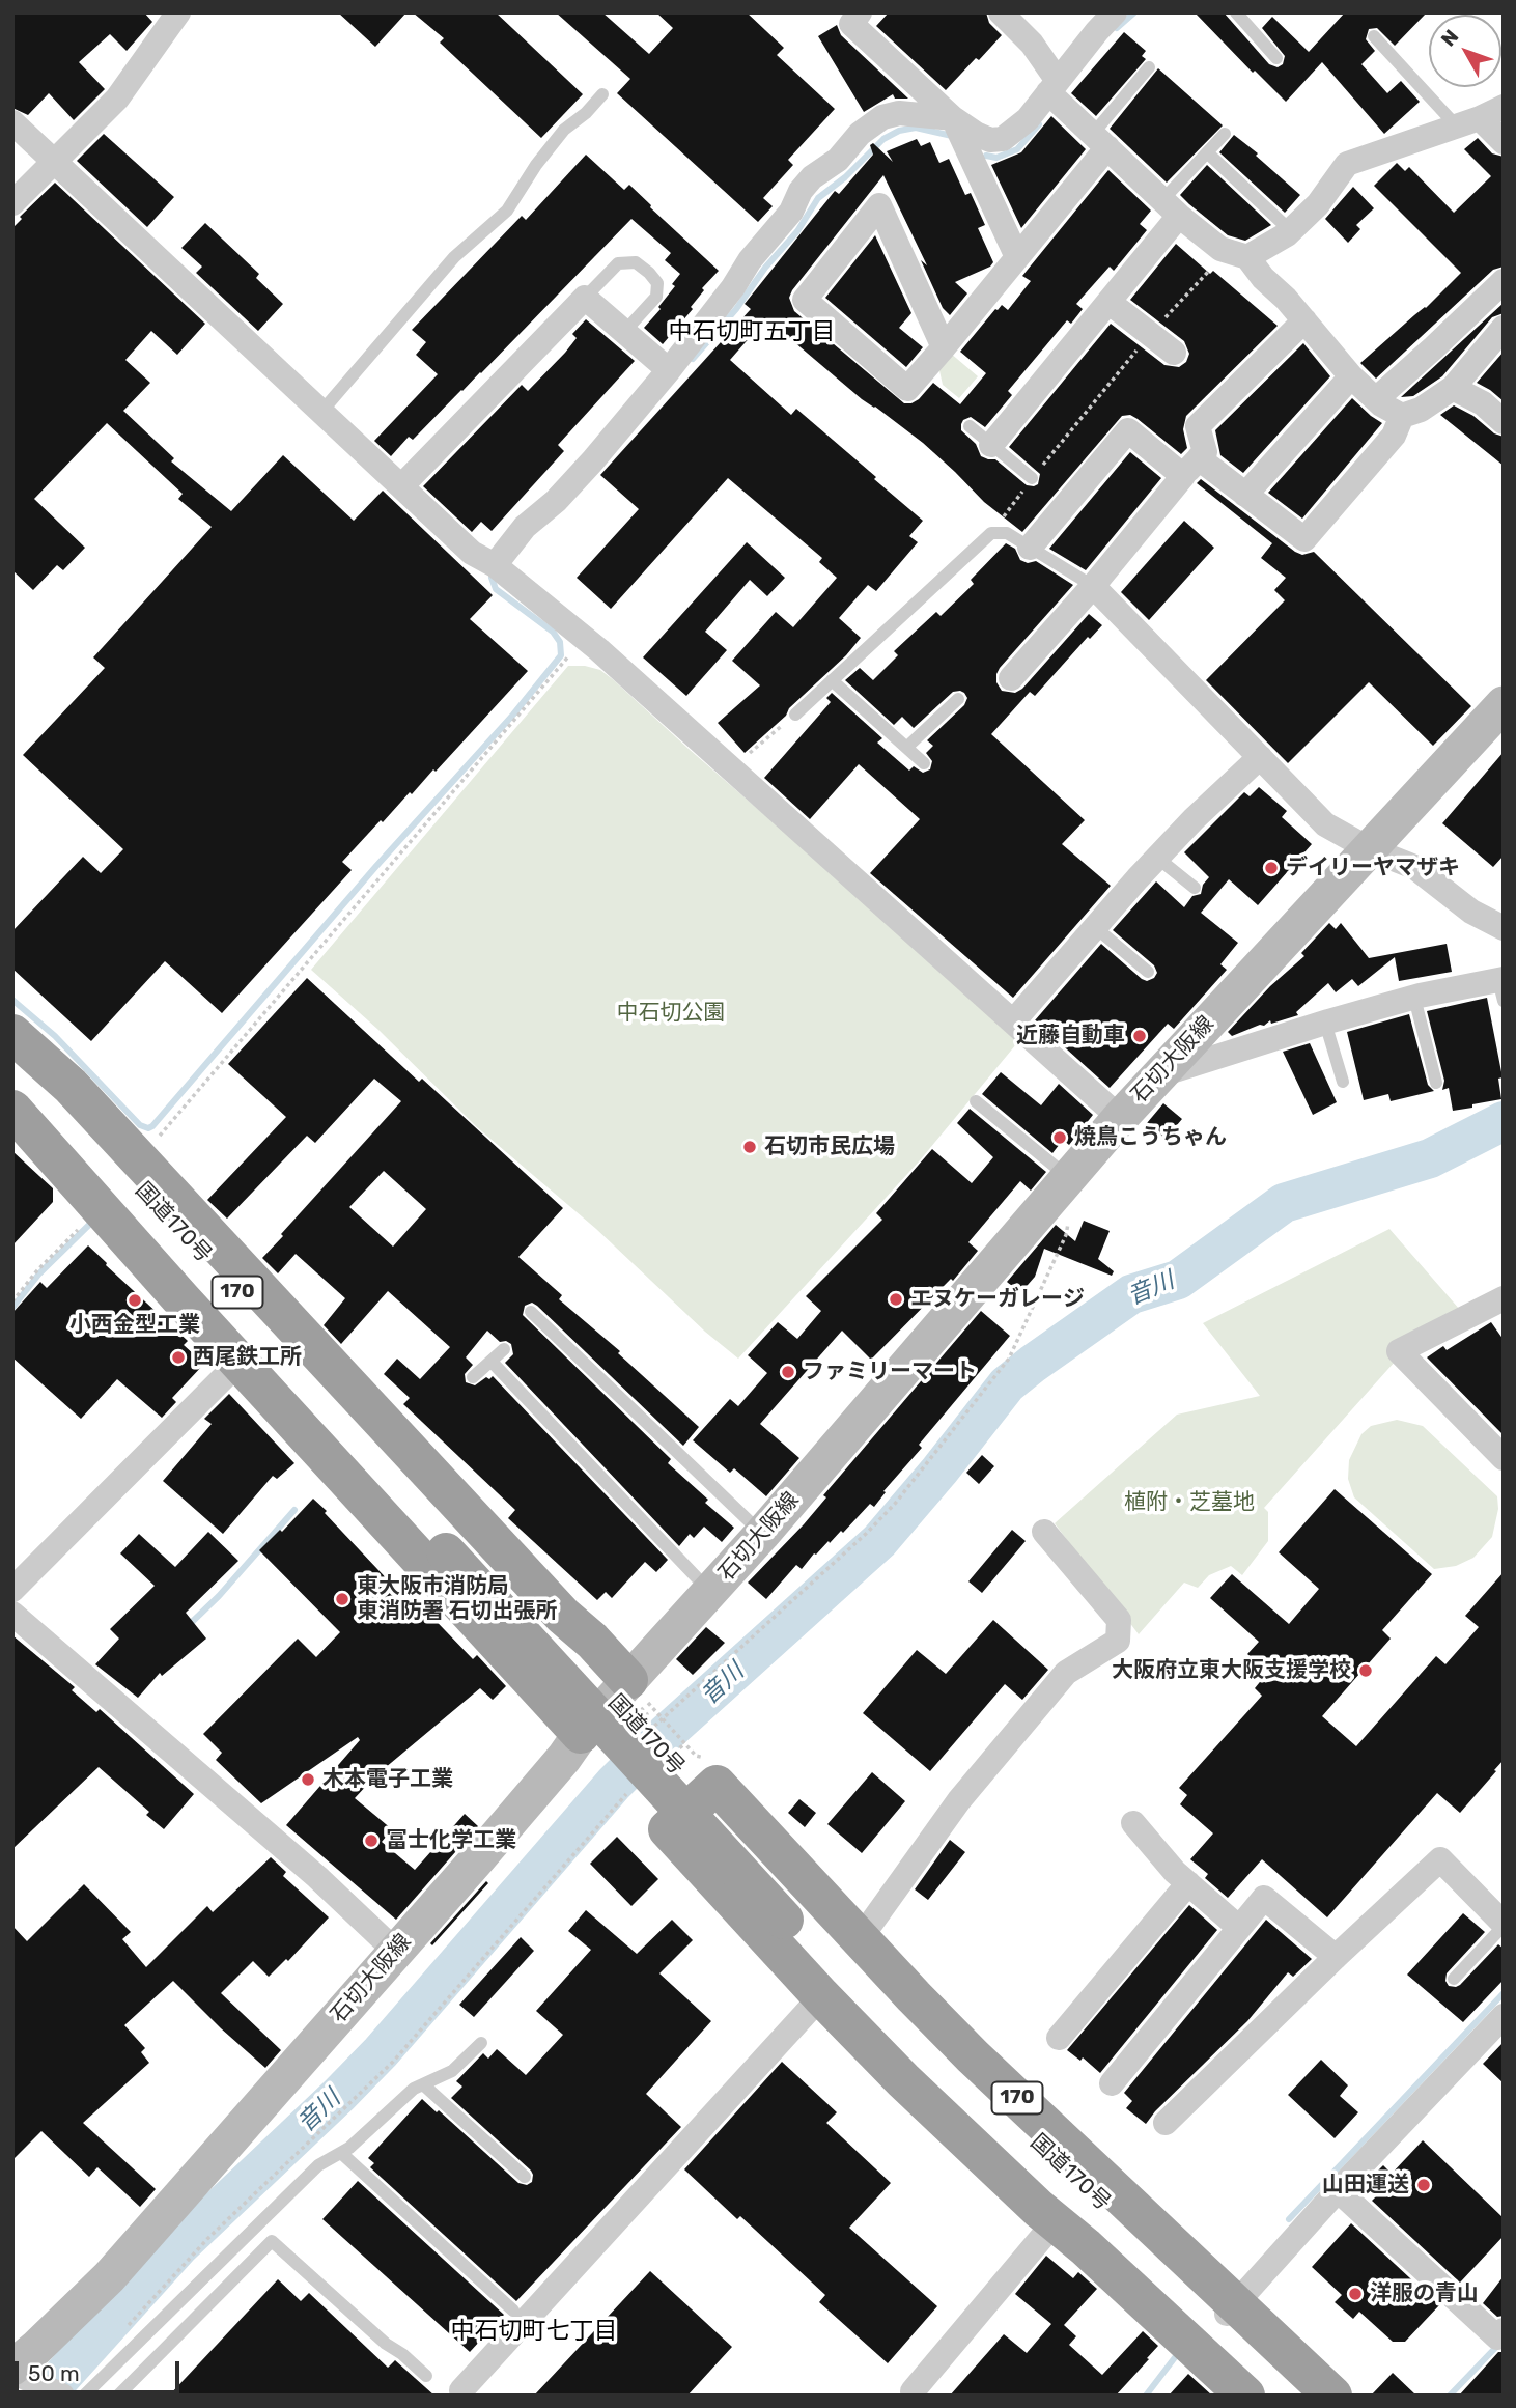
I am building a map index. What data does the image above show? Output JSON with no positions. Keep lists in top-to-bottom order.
{
  "streets": {
    "highway": ["国道170号", "170"],
    "main road": ["石切大阪線"]
  },
  "crossings": [
    ["国道170号", "170"]
  ],
  "districts": ["中石切町五丁目", "中石切町七丁目"],
  "water": ["音川"],
  "parks": ["中石切公園", "植附・芝墓地"],
  "places": [
    "デイリーヤマザキ",
    "近藤自動車",
    "焼鳥こうちゃん",
    "石切市民広場",
    "エヌケーガレージ",
    "小西金型工業",
    "西尾鉄工所",
    "ファミリーマート",
    "東大阪市消防局 東消防署 石切出張所",
    "大阪府立東大阪支援学校",
    "木本電子工業",
    "冨士化学工業",
    "山田運送",
    "洋服の青山"
  ],
  "scale_bar": "50 m",
  "north": "top left"
}
